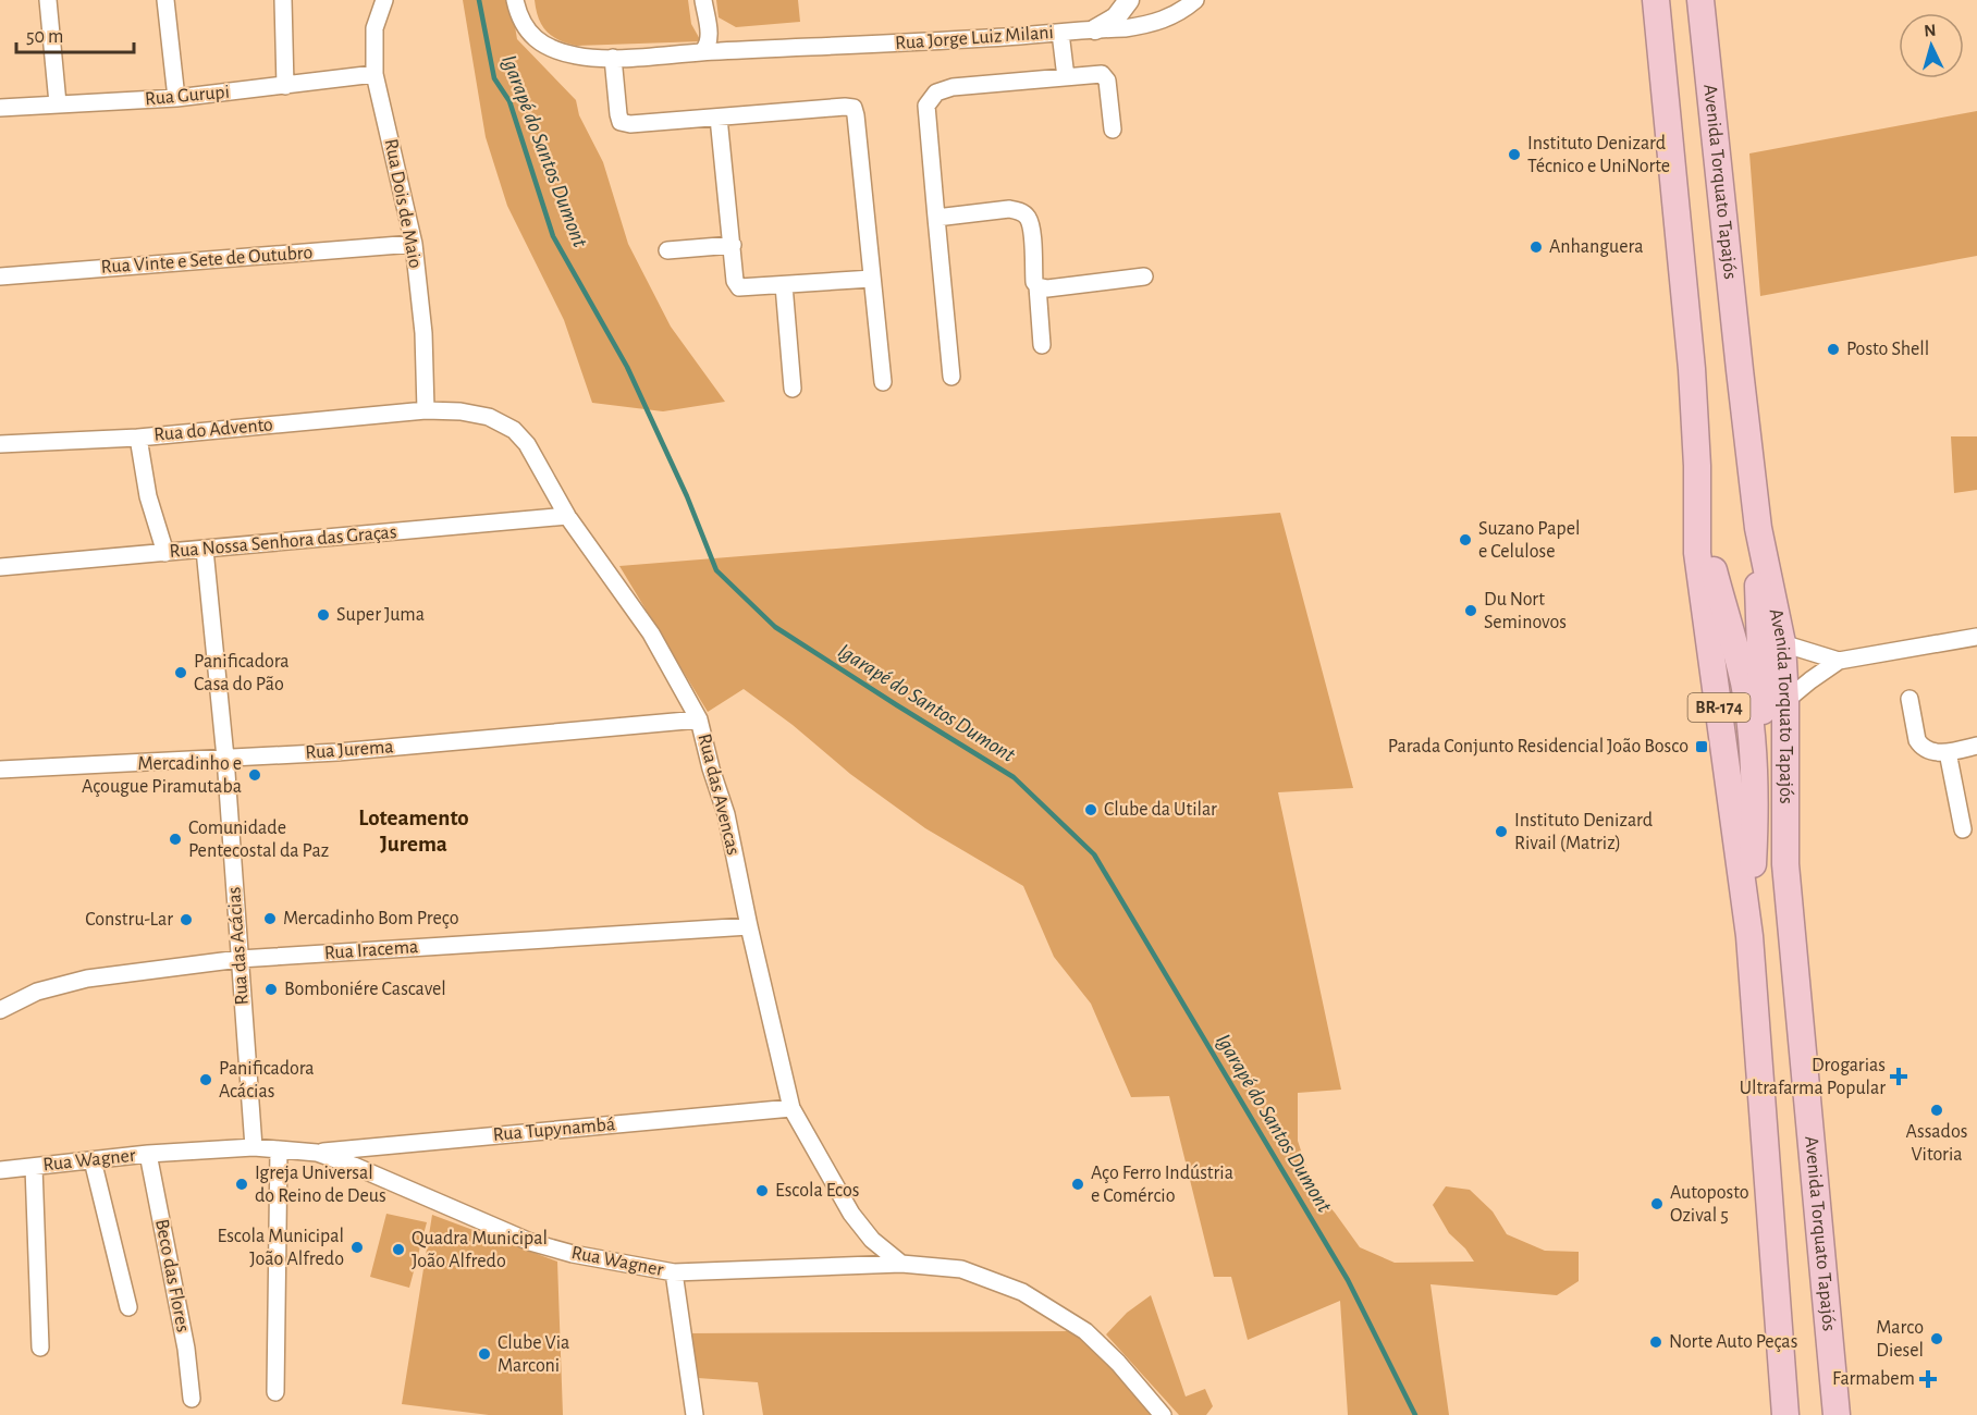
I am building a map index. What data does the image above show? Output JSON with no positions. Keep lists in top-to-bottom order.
{
  "streets": {
    "highway": ["Avenida Torquato Tapajós", "BR-174"],
    "street": [
      "Rua Jorge Luiz Milani",
      "Rua Gurupi",
      "Rua Dois de Maio",
      "Rua Vinte e Sete de Outubro",
      "Rua do Advento",
      "Rua Nossa Senhora das Graças",
      "Rua Jurema",
      "Rua das Avencas",
      "Rua das Acácias",
      "Rua Iracema",
      "Rua Tupynambá",
      "Rua Wagner",
      "Beco das Flores"
    ]
  },
  "crossings": [
    ["Rua Gurupi", "Rua Dois de Maio"],
    ["Rua Dois de Maio", "Rua Vinte e Sete de Outubro"],
    ["Rua Dois de Maio", "Rua do Advento"],
    ["Rua Dois de Maio", "Rua das Avencas"],
    ["Rua do Advento", "Rua das Avencas"],
    ["Rua Nossa Senhora das Graças", "Rua das Avencas"],
    ["Rua Nossa Senhora das Graças", "Rua das Acácias"],
    ["Rua Jurema", "Rua das Avencas"],
    ["Rua Jurema", "Rua das Acácias"],
    ["Rua das Avencas", "Rua Iracema"],
    ["Rua das Avencas", "Rua Tupynambá"],
    ["Rua das Avencas", "Rua Wagner"],
    ["Rua das Acácias", "Rua Iracema"],
    ["Rua das Acácias", "Rua Wagner"],
    ["Rua Tupynambá", "Rua Wagner"],
    ["Rua Wagner", "Beco das Flores"]
  ],
  "districts": ["Loteamento Jurema"],
  "water": ["Igarapé do Santos Dumont"],
  "places": {
    "other": [
      "Instituto Denizard Técnico e UniNorte",
      "Anhanguera",
      "Posto Shell",
      "Suzano Papel e Celulose",
      "Du Nort Seminovos",
      "Super Juma",
      "Panificadora Casa do Pão",
      "Mercadinho e Açougue Piramutaba",
      "Clube da Utilar",
      "Instituto Denizard Rivail (Matriz)",
      "Comunidade Pentecostal da Paz",
      "Mercadinho Bom Preço",
      "Constru-Lar",
      "Bomboniére Cascavel",
      "Panificadora Acácias",
      "Assados Vitoria",
      "Igreja Universal do Reino de Deus",
      "Aço Ferro Indústria e Comércio",
      "Escola Ecos",
      "Autoposto Ozival 5",
      "Escola Municipal João Alfredo",
      "Quadra Municipal João Alfredo",
      "Marco Diesel",
      "Norte Auto Peças",
      "Clube Via Marconi"
    ],
    "transit": ["Parada Conjunto Residencial João Bosco"],
    "health": ["Drogarias Ultrafarma Popular", "Farmabem"]
  },
  "scale_bar": "50 m",
  "north": "top"
}
